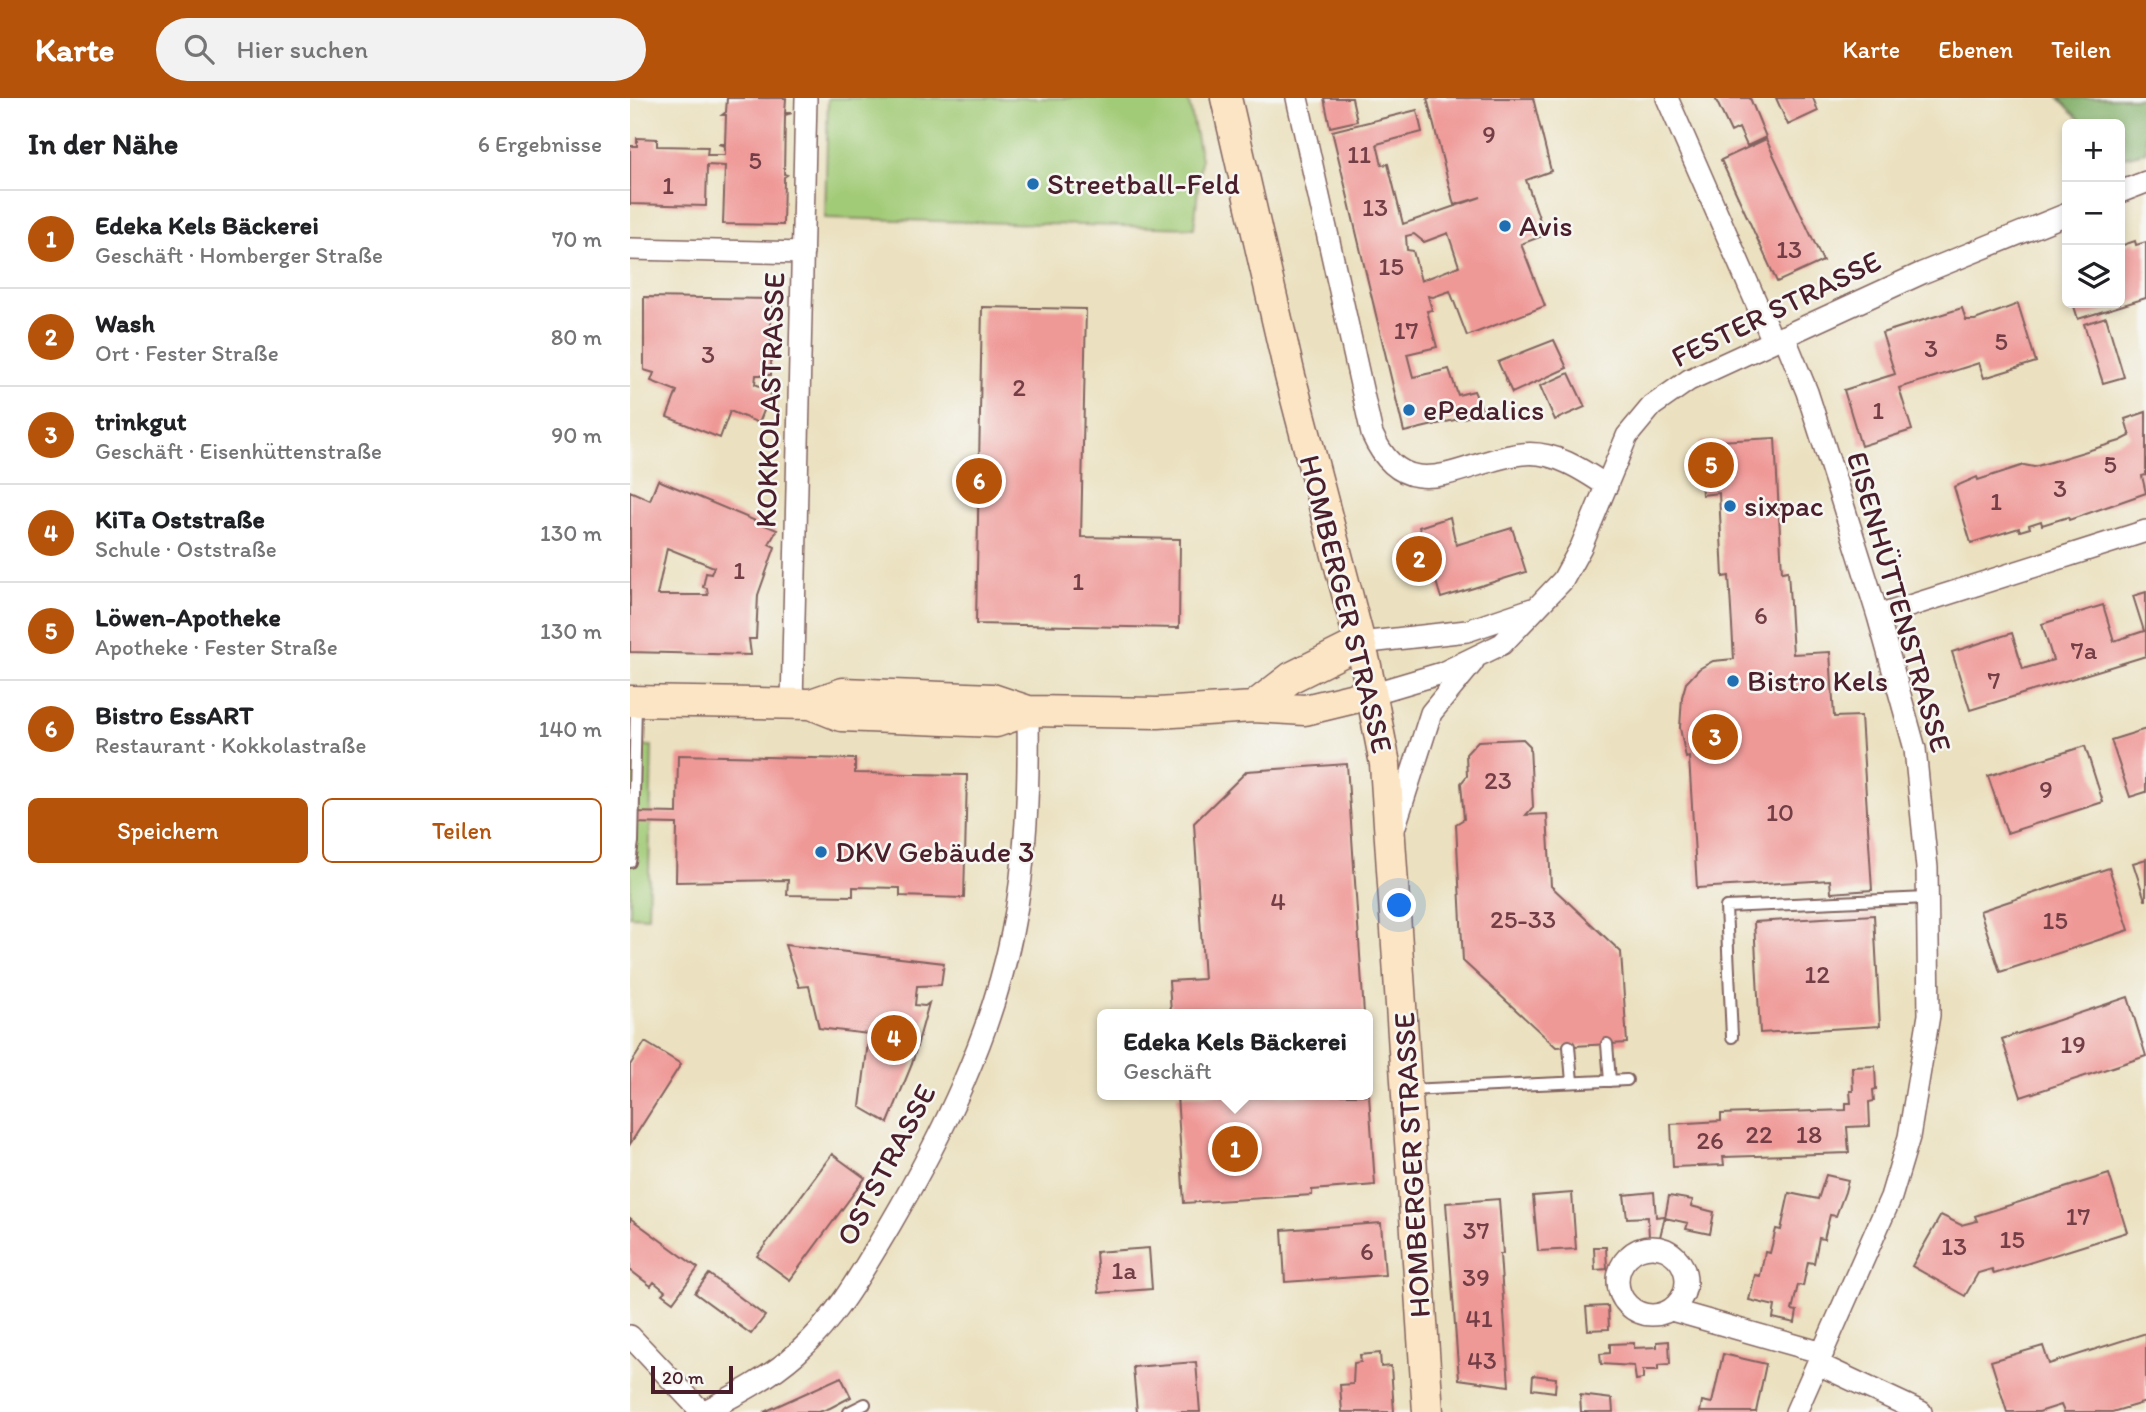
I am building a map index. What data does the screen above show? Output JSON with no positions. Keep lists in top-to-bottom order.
{
  "streets": {
    "main road": ["HOMBERGER STRASSE"],
    "street": [
      "FESTER STRASSE",
      "KOKKOLASTRASSE",
      "EISENHÜTTENSTRASSE",
      "OSTSTRASSE"
    ]
  },
  "crossings": [
    ["FESTER STRASSE", "EISENHÜTTENSTRASSE"],
    ["FESTER STRASSE", "HOMBERGER STRASSE"]
  ],
  "places": [
    "Streetball-Feld",
    "Avis",
    "ePedalics",
    "sixpac",
    "Bistro Kels",
    "DKV Gebäude 3"
  ],
  "house_numbers": [
    "9",
    "11",
    "5",
    "1",
    "13",
    "13",
    "15",
    "17",
    "5",
    "3",
    "3",
    "2",
    "1",
    "5",
    "3",
    "1",
    "1",
    "1",
    "6",
    "7a",
    "7",
    "23",
    "9",
    "10",
    "4",
    "25-33",
    "15",
    "12",
    "19",
    "22",
    "18",
    "26",
    "17",
    "37",
    "15",
    "13",
    "6",
    "1a",
    "39",
    "41",
    "43"
  ],
  "scale_bar": "20 m",
  "page": {
    "header": "Karte",
    "search": "Hier suchen",
    "nav": ["Karte", "Ebenen", "Teilen"],
    "heading": ["In der Nähe", "6 Ergebnisse"],
    "map_buttons": ["+", "−"],
    "list": [
      {
        "mark": "1",
        "name": "Edeka Kels Bäckerei",
        "note": "Geschäft · Homberger Straße",
        "value": "70 m"
      },
      {
        "mark": "2",
        "name": "Wash",
        "note": "Ort · Fester Straße",
        "value": "80 m"
      },
      {
        "mark": "3",
        "name": "trinkgut",
        "note": "Geschäft · Eisenhüttenstraße",
        "value": "90 m"
      },
      {
        "mark": "4",
        "name": "KiTa Oststraße",
        "note": "Schule · Oststraße",
        "value": "130 m"
      },
      {
        "mark": "5",
        "name": "Löwen-Apotheke",
        "note": "Apotheke · Fester Straße",
        "value": "130 m"
      },
      {
        "mark": "6",
        "name": "Bistro EssART",
        "note": "Restaurant · Kokkolastraße",
        "value": "140 m"
      }
    ],
    "pins": [
      "5",
      "6",
      "2",
      "3",
      "4",
      "1"
    ],
    "buttons": ["Speichern", "Teilen"],
    "popup": ["Edeka Kels Bäckerei", "Geschäft"],
    "scale": "20 m"
  }
}
